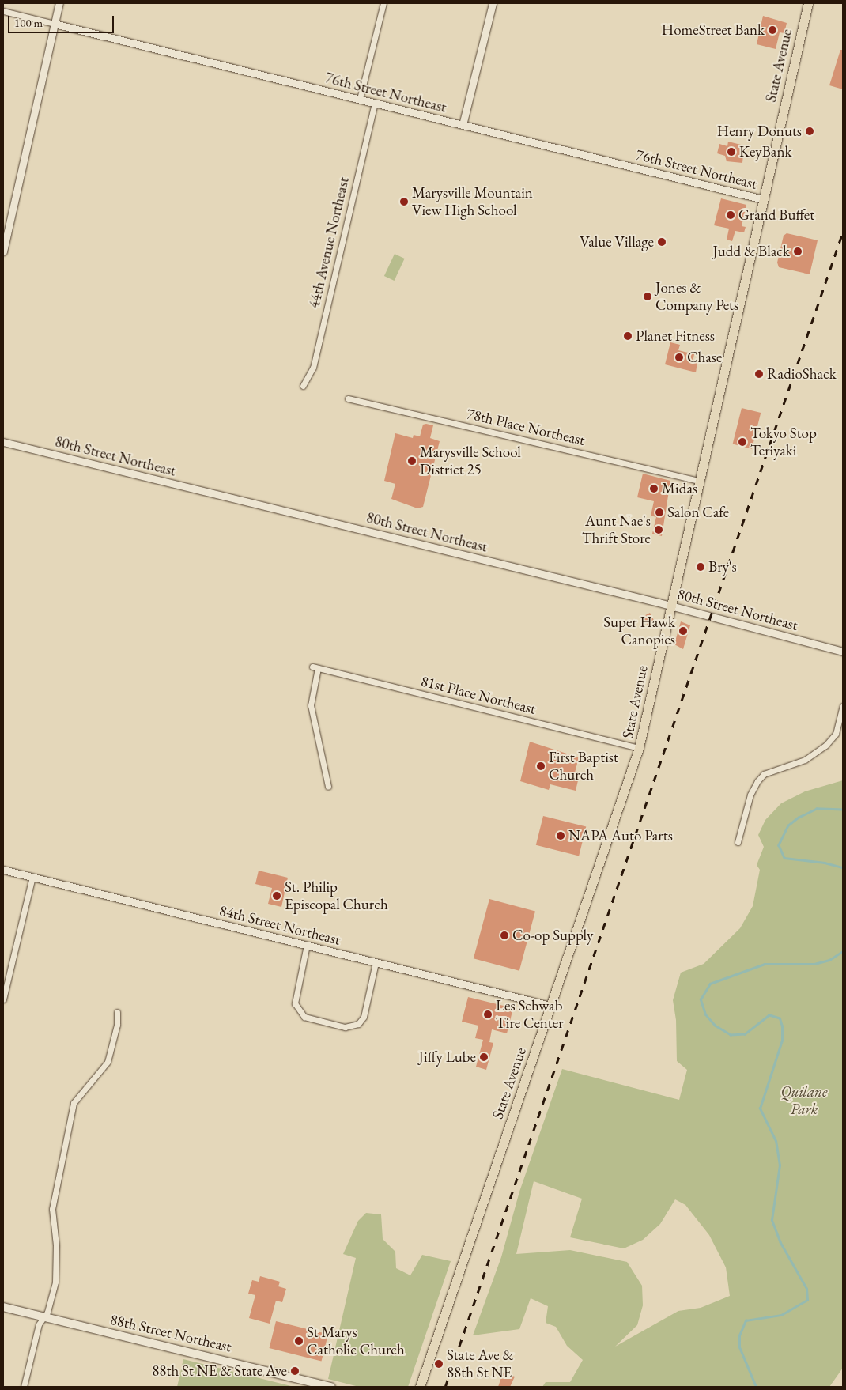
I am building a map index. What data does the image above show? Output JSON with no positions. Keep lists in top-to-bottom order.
{
  "streets": {
    "main road": ["State Avenue", "88th Street Northeast"],
    "street": [
      "76th Street Northeast",
      "44th Avenue Northeast",
      "78th Place Northeast",
      "80th Street Northeast",
      "81st Place Northeast",
      "84th Street Northeast"
    ]
  },
  "crossings": [
    ["State Avenue", "76th Street Northeast"],
    ["State Avenue", "78th Place Northeast"],
    ["State Avenue", "80th Street Northeast"],
    ["State Avenue", "81st Place Northeast"],
    ["State Avenue", "84th Street Northeast"],
    ["76th Street Northeast", "44th Avenue Northeast"]
  ],
  "parks": ["Quilane Park"],
  "places": [
    "HomeStreet Bank",
    "Henry Donuts",
    "KeyBank",
    "Marysville Mountain View High School",
    "Grand Buffet",
    "Value Village",
    "Judd & Black",
    "Jones & Company Pets",
    "Planet Fitness",
    "Chase",
    "RadioShack",
    "Tokyo Stop Teriyaki",
    "Marysville School District 25",
    "Midas",
    "Salon Cafe",
    "Aunt Nae's Thrift Store",
    "Bry's",
    "Super Hawk Canopies",
    "First Baptist Church",
    "NAPA Auto Parts",
    "St. Philip Episcopal Church",
    "Co-op Supply",
    "Les Schwab Tire Center",
    "Jiffy Lube",
    "St Marys Catholic Church",
    "State Ave & 88th St NE",
    "88th St NE & State Ave"
  ],
  "scale_bar": "100 m"
}
